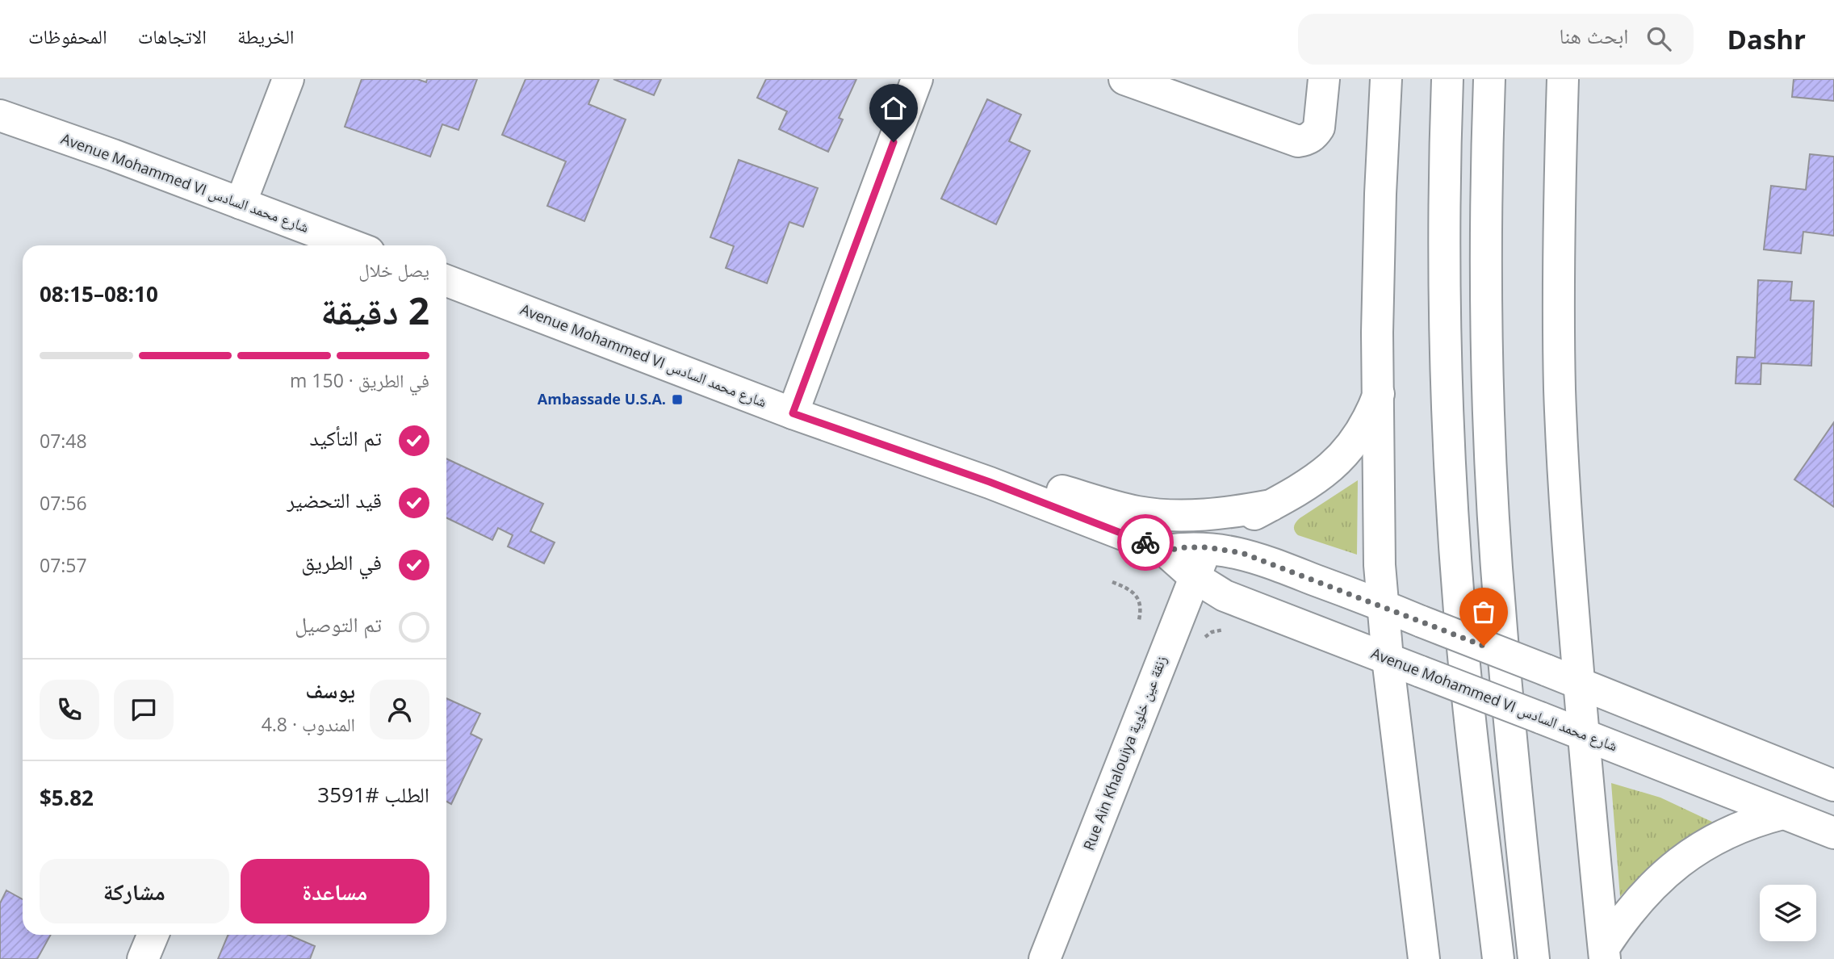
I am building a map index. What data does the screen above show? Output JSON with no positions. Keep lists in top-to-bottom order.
{
  "streets": {
    "main road": ["Avenue Mohammed VI شارع محمد السادس", "Rue Ain Khalouiya زنقة عين خلوية"]
  },
  "crossings": [
    ["Avenue Mohammed VI شارع محمد السادس", "Rue Ain Khalouiya زنقة عين خلوية"]
  ],
  "places": {
    "transit": ["Ambassade U.S.A."]
  },
  "page": {
    "header": "Dashr",
    "search": "ابحث هنا",
    "nav": ["الخريطة", "الاتجاهات", "المحفوظات"],
    "heading": ["2 دقيقة", "يصل خلال", "08:10–08:15"],
    "panel": [
      "يوسف",
      "المندوب · 4.8",
      "الطلب #3591",
      "$5.82"
    ],
    "bar": "في الطريق · 150 m",
    "list": [
      ["تم التأكيد", "07:48"],
      ["قيد التحضير", "07:56"],
      ["في الطريق", "07:57"],
      "تم التوصيل"
    ],
    "buttons": ["مساعدة", "مشاركة"]
  }
}
